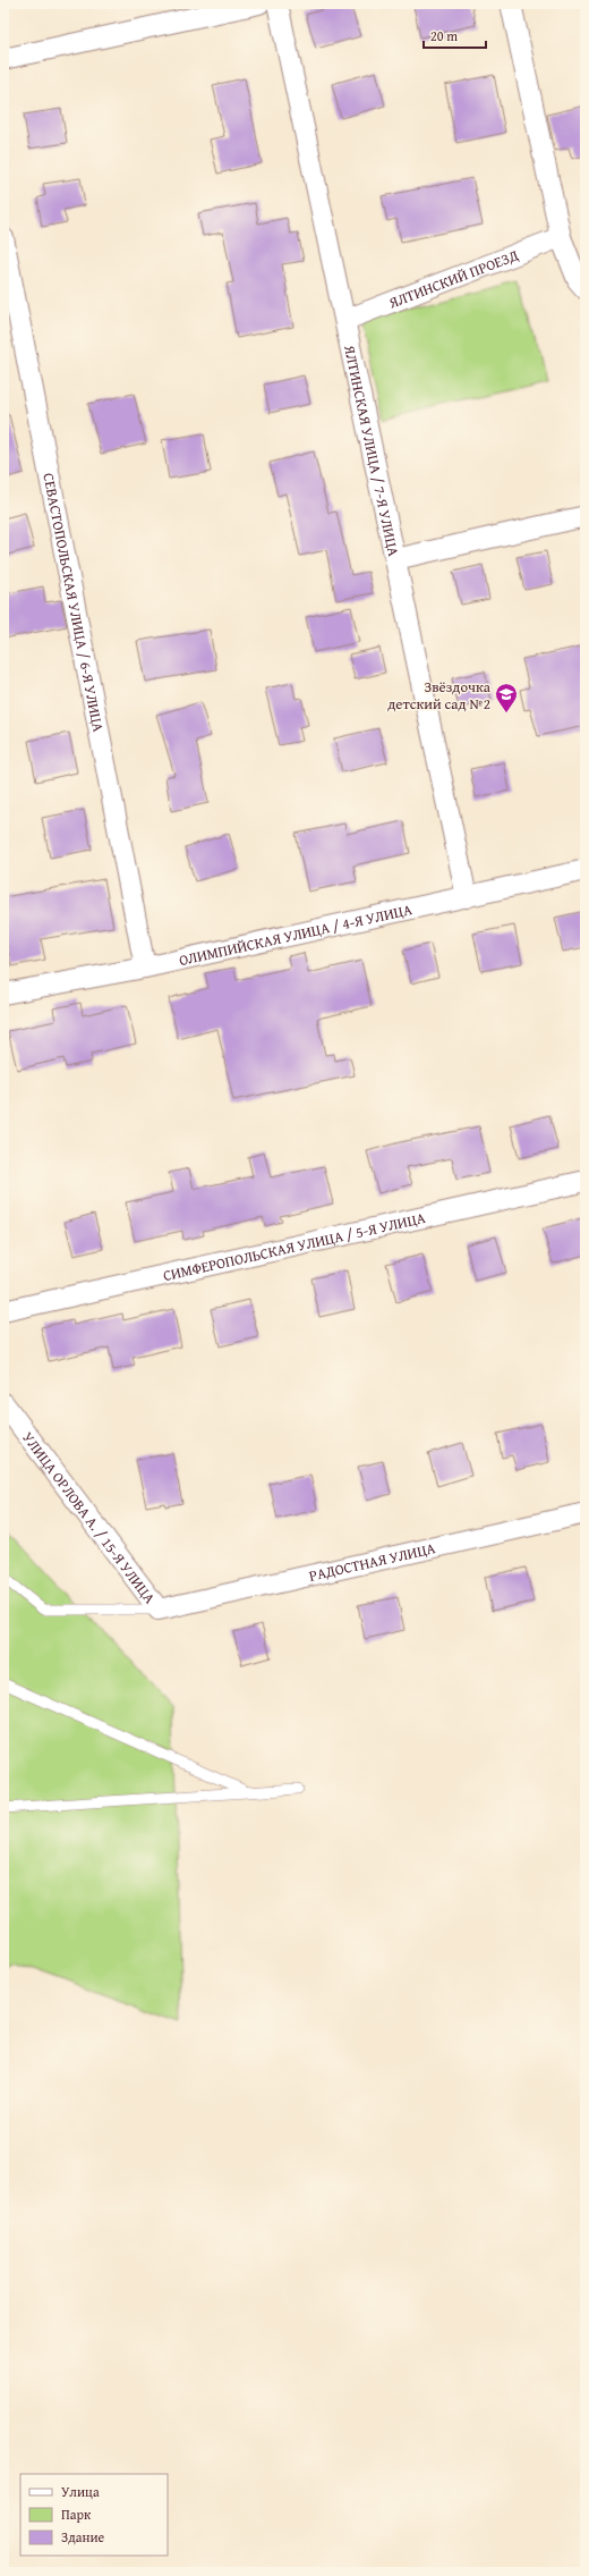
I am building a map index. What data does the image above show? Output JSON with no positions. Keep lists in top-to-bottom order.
{
  "streets": {
    "street": [
      "ЯЛТИНСКИЙ ПРОЕЗД",
      "ЯЛТИНСКАЯ УЛИЦА / 7-Я УЛИЦА",
      "СЕВАСТОПОЛЬСКАЯ УЛИЦА / 6-Я УЛИЦА",
      "ОЛИМПИЙСКАЯ УЛИЦА / 4-Я УЛИЦА",
      "СИМФЕРОПОЛЬСКАЯ УЛИЦА / 5-Я УЛИЦА",
      "УЛИЦА ОРЛОВА А. / 15-Я УЛИЦА",
      "РАДОСТНАЯ УЛИЦА"
    ]
  },
  "crossings": [
    ["ЯЛТИНСКИЙ ПРОЕЗД", "ЯЛТИНСКАЯ УЛИЦА / 7-Я УЛИЦА"],
    ["ЯЛТИНСКАЯ УЛИЦА / 7-Я УЛИЦА", "ОЛИМПИЙСКАЯ УЛИЦА / 4-Я УЛИЦА"],
    ["СЕВАСТОПОЛЬСКАЯ УЛИЦА / 6-Я УЛИЦА", "ОЛИМПИЙСКАЯ УЛИЦА / 4-Я УЛИЦА"],
    ["УЛИЦА ОРЛОВА А. / 15-Я УЛИЦА", "РАДОСТНАЯ УЛИЦА"]
  ],
  "places": {
    "school or university": ["Звёздочка детский сад №2"]
  },
  "legend": ["Улица", "Парк", "Здание"],
  "scale_bar": "20 m"
}
